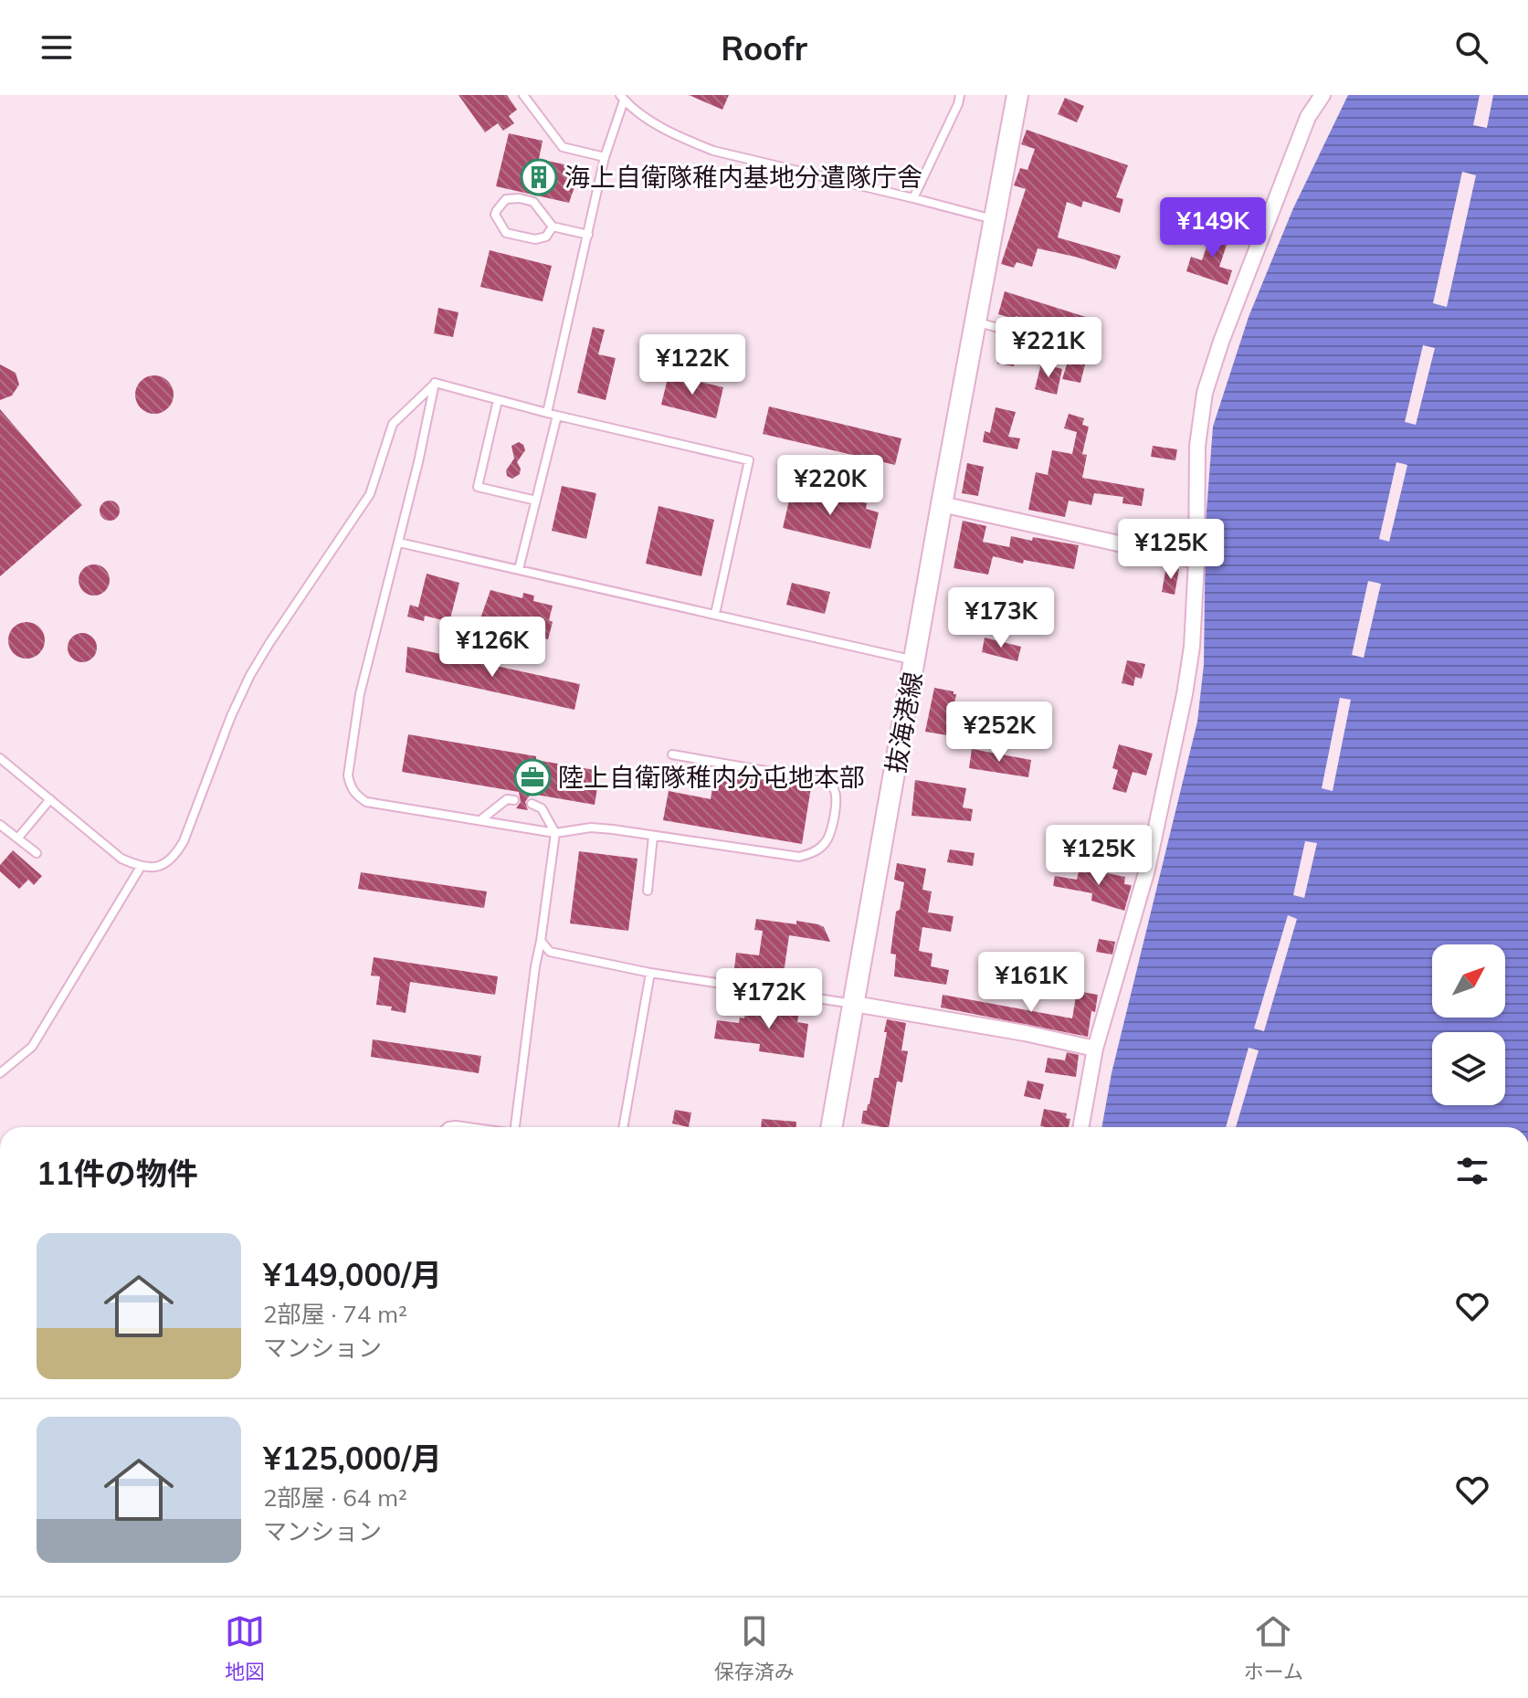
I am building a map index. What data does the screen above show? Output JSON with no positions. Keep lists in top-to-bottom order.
{
  "streets": {
    "main road": ["抜海港線"]
  },
  "places": {
    "building": ["海上自衛隊稚内基地分遣隊庁舎"],
    "office": ["陸上自衛隊稚内分屯地本部"]
  },
  "north": "top right",
  "page": {
    "header": "Roofr",
    "price": [
      "¥149K",
      "¥221K",
      "¥122K",
      "¥220K",
      "¥125K",
      "¥173K",
      "¥126K",
      "¥252K",
      "¥125K",
      "¥161K",
      "¥172K"
    ],
    "heading": "11件の物件",
    "list": [
      {
        "name": "¥149,000/月",
        "note": "2部屋 · 74 m² · マンション"
      },
      {
        "name": "¥125,000/月",
        "note": "2部屋 · 64 m² · マンション"
      }
    ],
    "tabs": ["地図", "保存済み", "ホーム"]
  }
}
